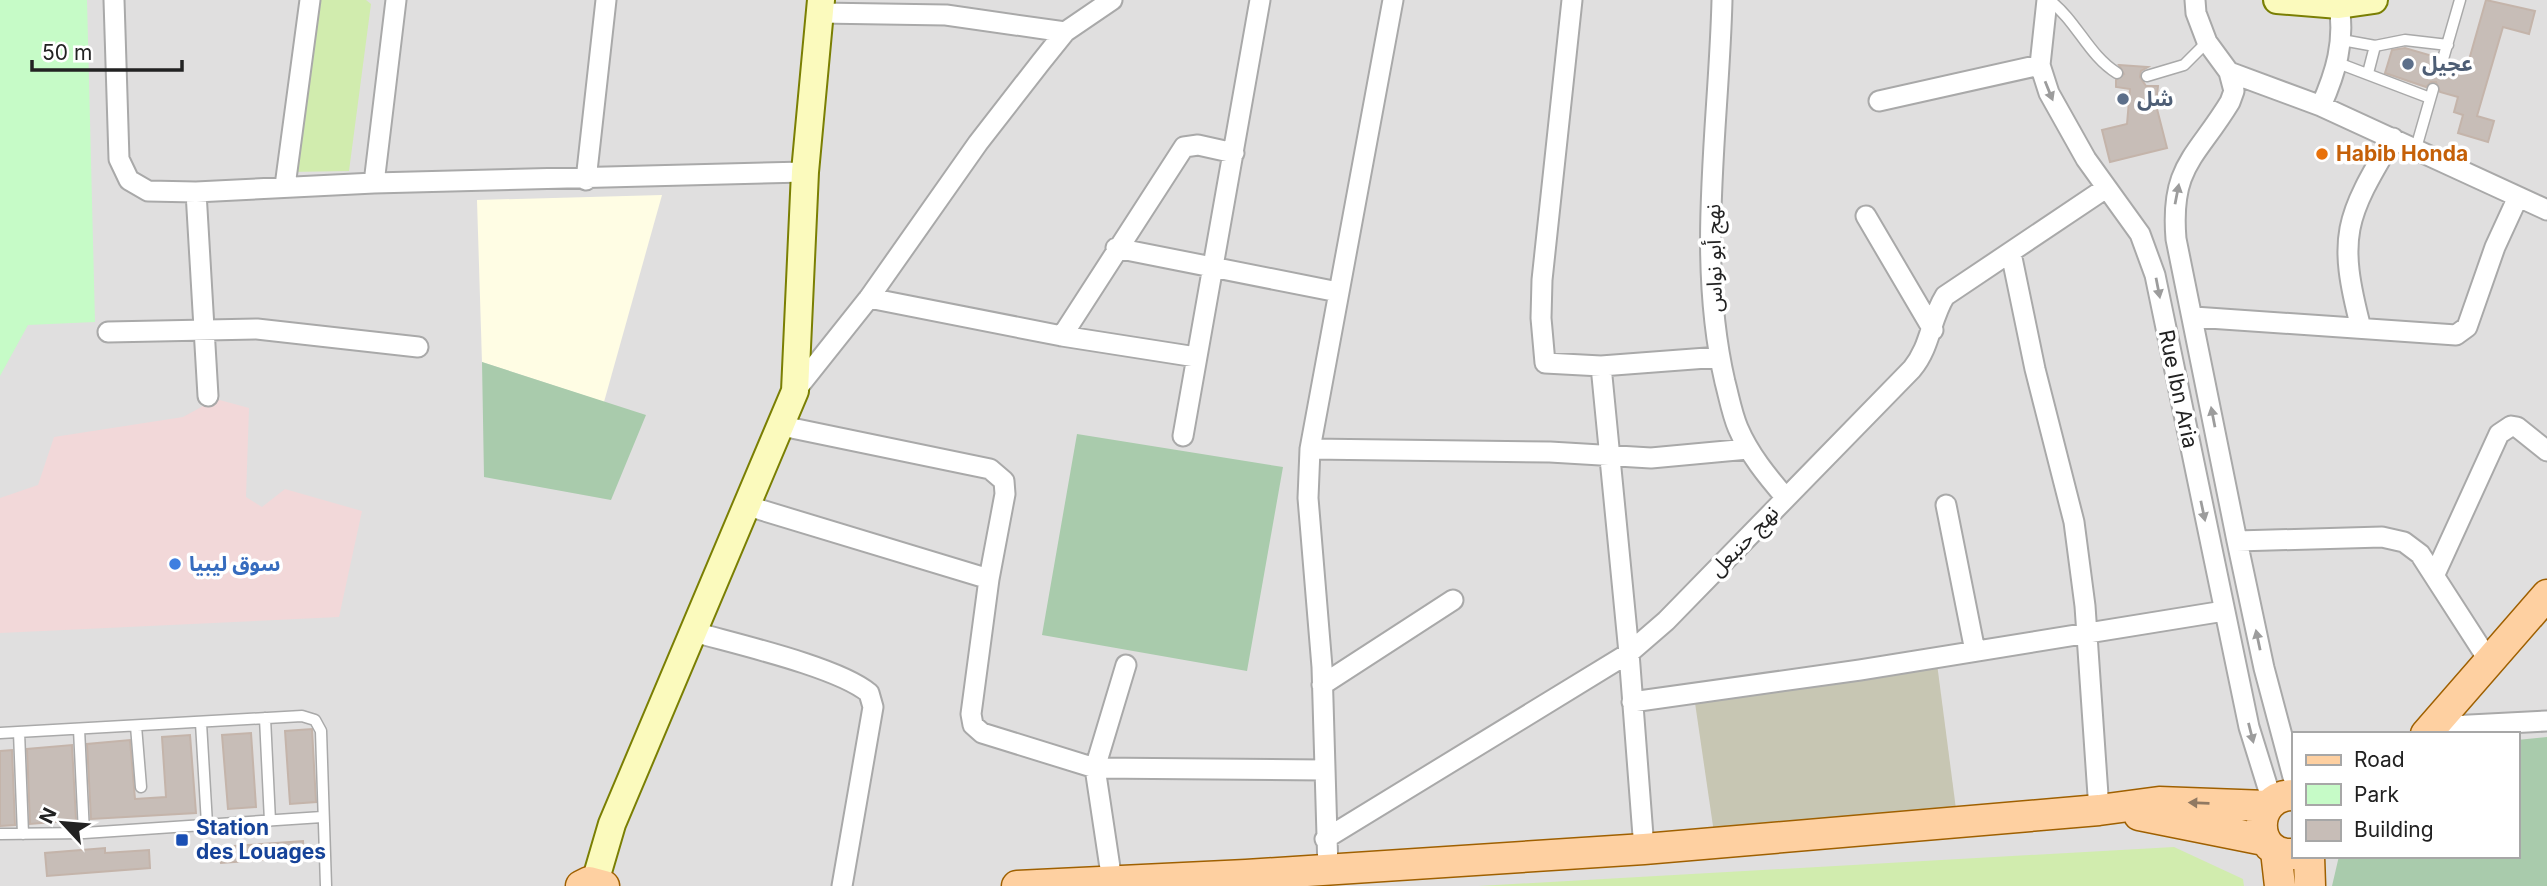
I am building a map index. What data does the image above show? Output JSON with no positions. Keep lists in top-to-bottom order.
{
  "streets": {
    "street": ["نهج أبو نواس", "Rue Ibn Aria", "نهج حنبعل"]
  },
  "crossings": [
    ["نهج أبو نواس", "نهج حنبعل"],
    ["Rue Ibn Aria", "نهج حنبعل"]
  ],
  "places": {
    "other": [
      "عجيل",
      "شل",
      "Habib Honda",
      "سوق ليبيا"
    ],
    "transit": ["Station des Louages"]
  },
  "legend": ["Road", "Park", "Building"],
  "scale_bar": "50 m",
  "north": "top left"
}
